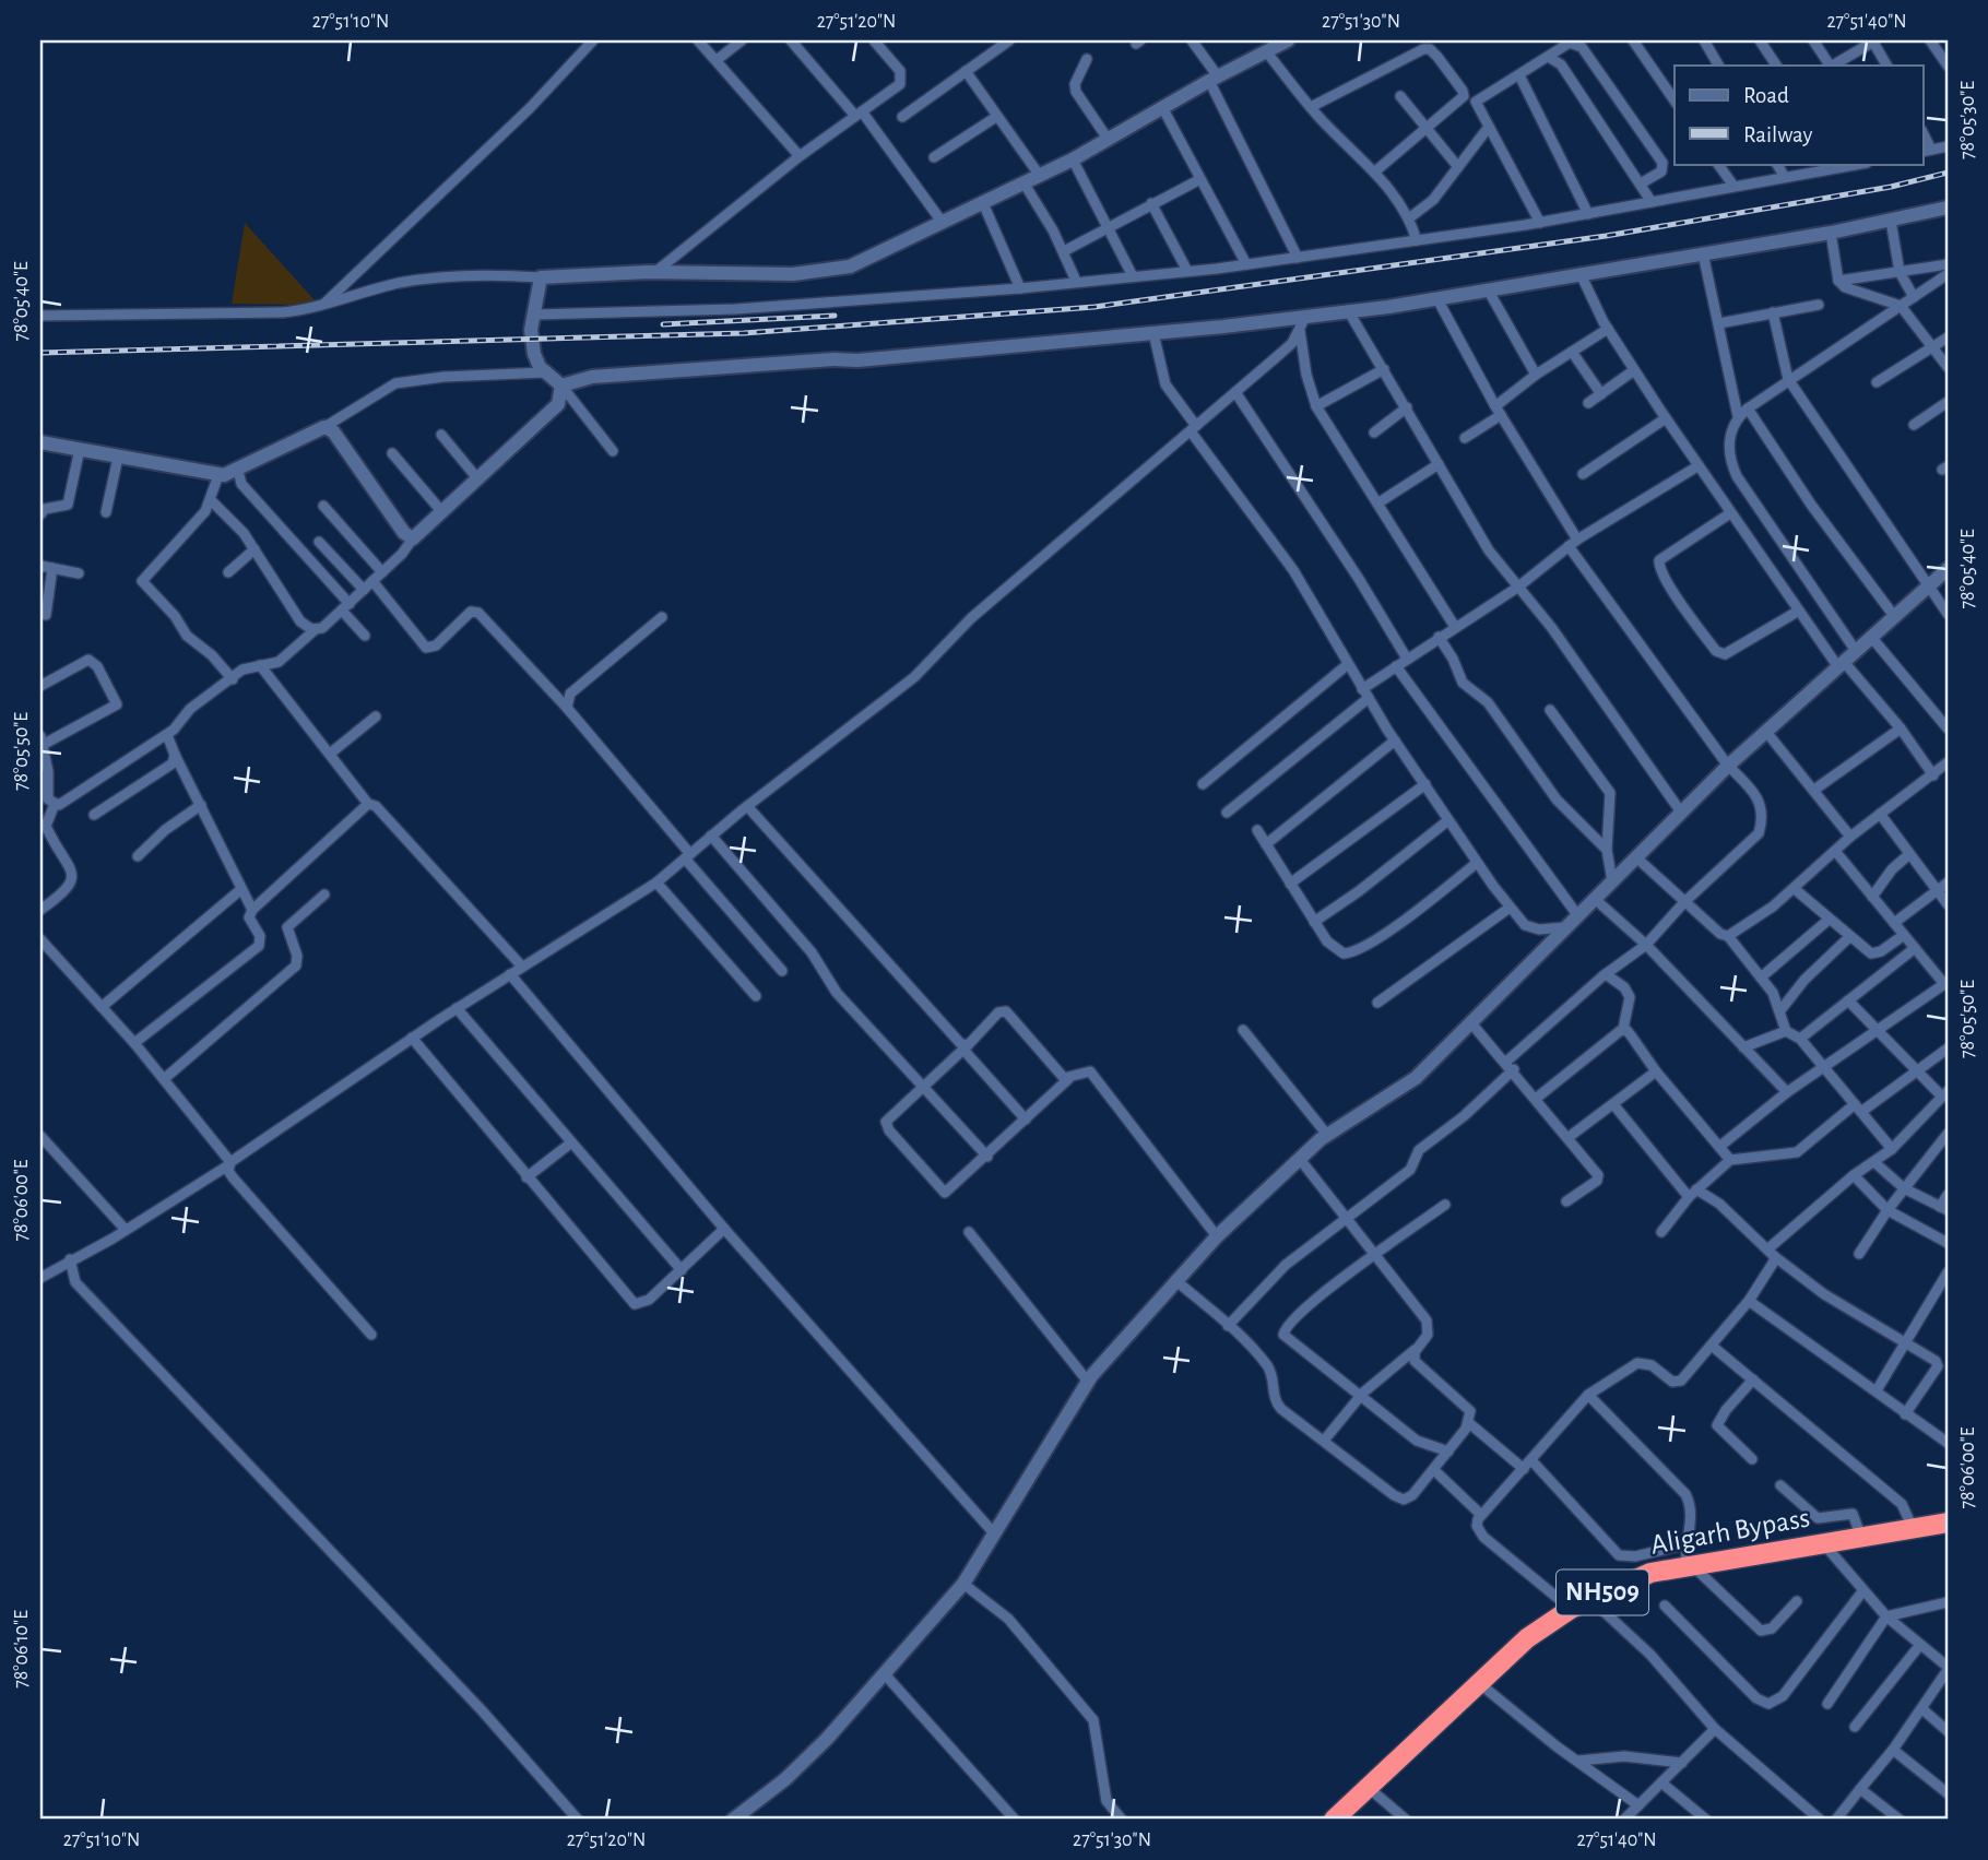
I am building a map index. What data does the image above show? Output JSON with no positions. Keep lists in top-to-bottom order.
{
  "streets": {
    "highway": ["Aligarh Bypass", "NH509"]
  },
  "legend": ["Road", "Railway"],
  "coordinates": [
    "27°51'10\"N",
    "27°51'20\"N",
    "27°51'30\"N",
    "27°51'40\"N",
    "78°05'30\"E",
    "78°05'40\"E",
    "78°05'50\"E",
    "78°06'00\"E",
    "78°06'10\"E"
  ]
}
